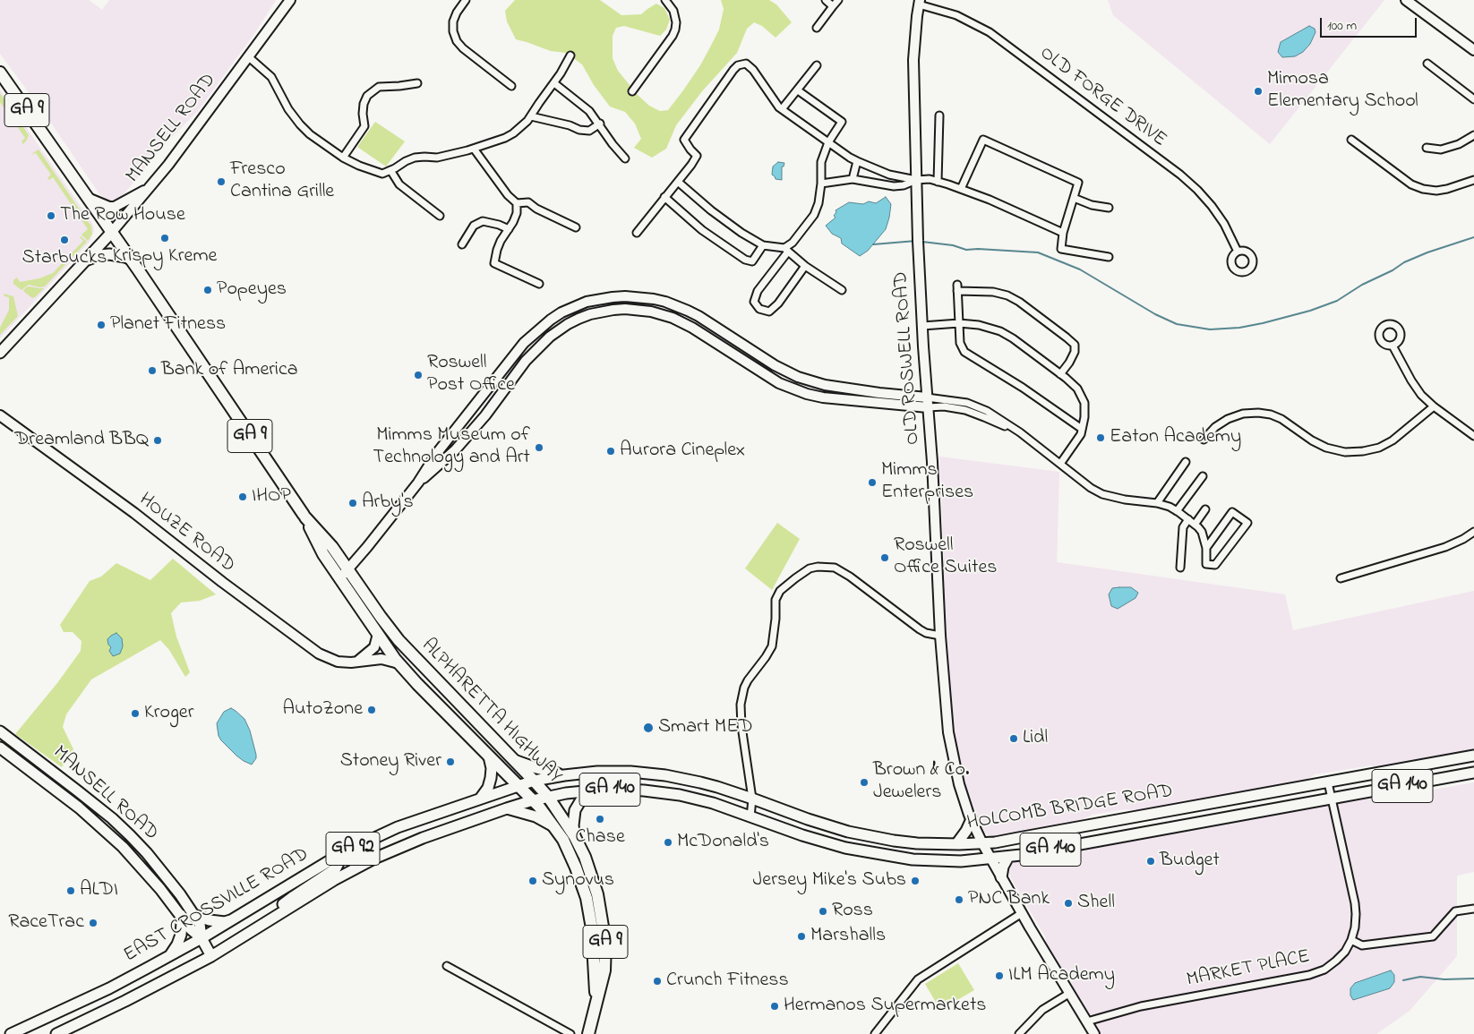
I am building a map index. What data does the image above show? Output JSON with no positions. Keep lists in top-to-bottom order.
{
  "streets": {
    "highway": ["GA 9", "ALPHARETTA HIGHWAY"],
    "main road": [
      "MANSELL ROAD",
      "GA 140",
      "HOLCOMB BRIDGE ROAD",
      "GA 92",
      "EAST CROSSVILLE ROAD"
    ],
    "street": [
      "OLD FORGE DRIVE",
      "OLD ROSWELL ROAD",
      "HOUZE ROAD",
      "MARKET PLACE"
    ]
  },
  "crossings": [
    ["OLD FORGE DRIVE", "OLD ROSWELL ROAD"],
    ["MANSELL ROAD", "ALPHARETTA HIGHWAY"],
    ["MANSELL ROAD", "EAST CROSSVILLE ROAD"],
    ["OLD ROSWELL ROAD", "HOLCOMB BRIDGE ROAD"],
    ["OLD ROSWELL ROAD", "MARKET PLACE"],
    ["HOUZE ROAD", "ALPHARETTA HIGHWAY"],
    ["ALPHARETTA HIGHWAY", "GA 140"],
    ["ALPHARETTA HIGHWAY", "HOLCOMB BRIDGE ROAD"],
    ["ALPHARETTA HIGHWAY", "EAST CROSSVILLE ROAD"],
    ["GA 140", "HOLCOMB BRIDGE ROAD"],
    ["HOLCOMB BRIDGE ROAD", "EAST CROSSVILLE ROAD"],
    ["HOLCOMB BRIDGE ROAD", "MARKET PLACE"]
  ],
  "places": [
    "Mimosa Elementary School",
    "Fresco Cantina Grille",
    "The Row House",
    "Krispy Kreme",
    "Starbucks",
    "Popeyes",
    "Planet Fitness",
    "Bank of America",
    "Roswell Post Office",
    "Eaton Academy",
    "Dreamland BBQ",
    "Mimms Museum of Technology and Art",
    "Aurora Cineplex",
    "Mimms Enterprises",
    "IHOP",
    "Arby's",
    "Roswell Office Suites",
    "AutoZone",
    "Kroger",
    "Smart MED",
    "Lidl",
    "Stoney River",
    "Brown & Co. Jewelers",
    "Chase",
    "McDonald's",
    "Budget",
    "Synovus",
    "Jersey Mike's Subs",
    "ALDI",
    "PNC Bank",
    "Shell",
    "Ross",
    "RaceTrac",
    "Marshalls",
    "ILM Academy",
    "Crunch Fitness",
    "Hermanos Supermarkets"
  ],
  "scale_bar": "100 m"
}
